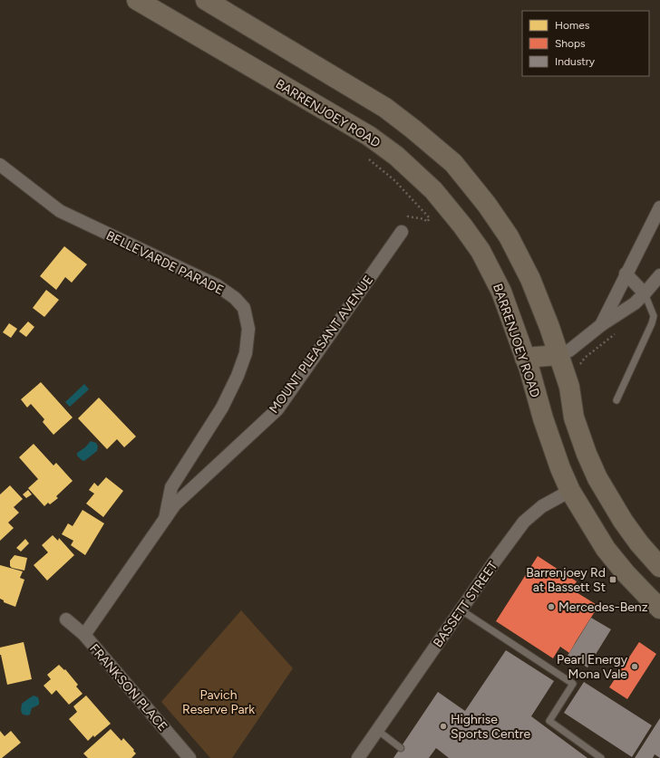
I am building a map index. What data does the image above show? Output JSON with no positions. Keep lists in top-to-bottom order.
{
  "streets": {
    "main road": ["BARRENJOEY ROAD", "BASSETT STREET"],
    "street": ["BELLEVARDE PARADE", "MOUNT PLEASANT AVENUE", "FRANKSON PLACE"]
  },
  "crossings": [
    ["BARRENJOEY ROAD", "BASSETT STREET"],
    ["BELLEVARDE PARADE", "MOUNT PLEASANT AVENUE"],
    ["MOUNT PLEASANT AVENUE", "FRANKSON PLACE"]
  ],
  "parks": ["Pavich Reserve Park"],
  "places": {
    "transit": ["Barrenjoey Rd at Bassett St"],
    "other": ["Mercedes-Benz", "Pearl Energy Mona Vale", "Highrise Sports Centre"]
  },
  "legend": ["Homes", "Shops", "Industry"]
}
